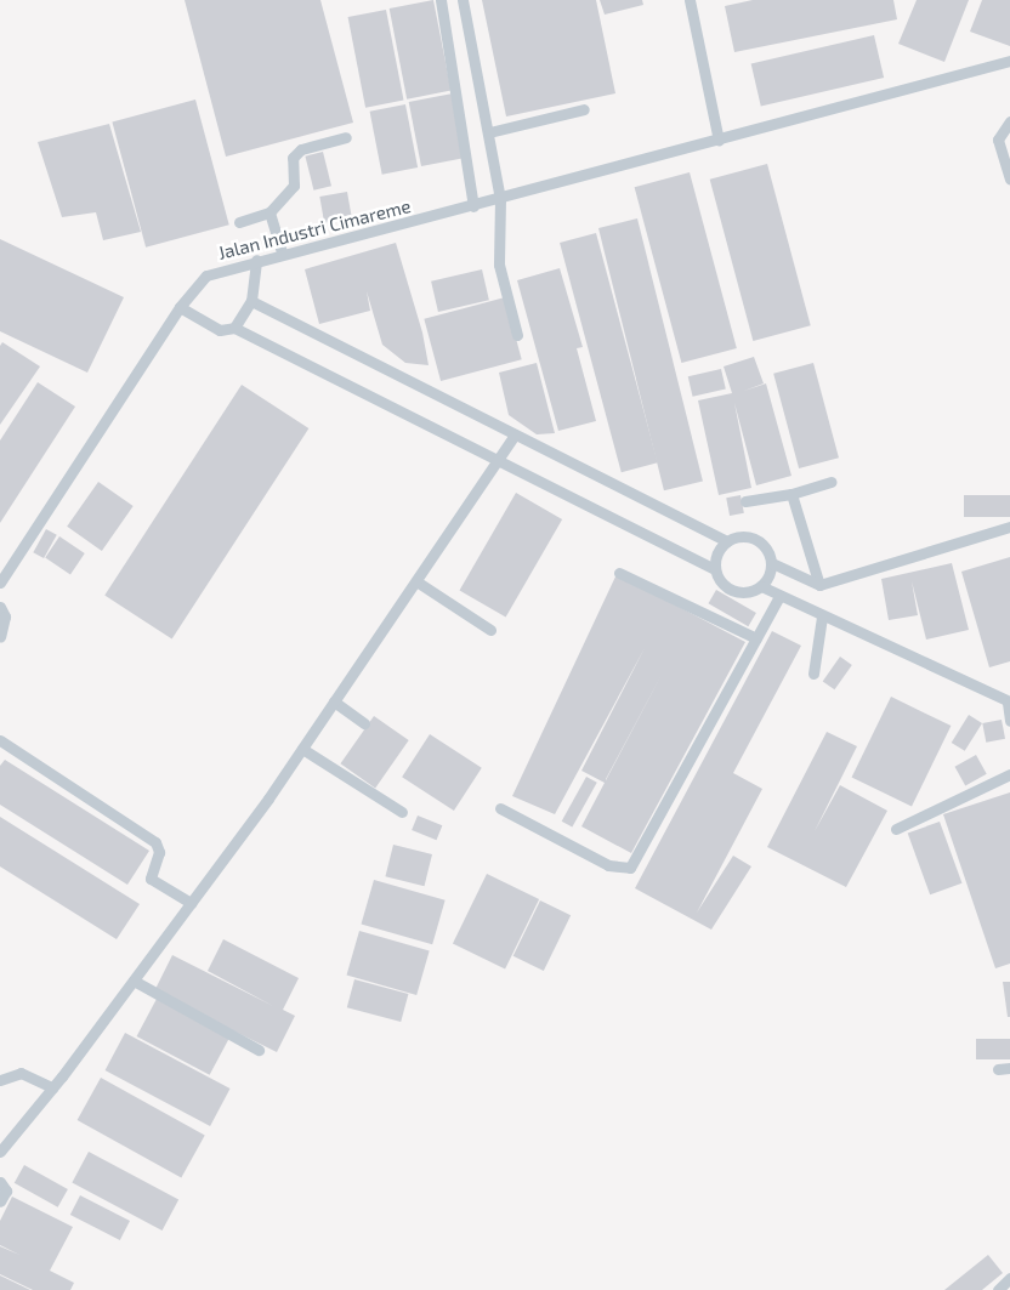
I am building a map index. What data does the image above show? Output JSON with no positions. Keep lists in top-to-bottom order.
{
  "streets": {
    "street": ["Jalan Industri Cimareme"]
  }
}
